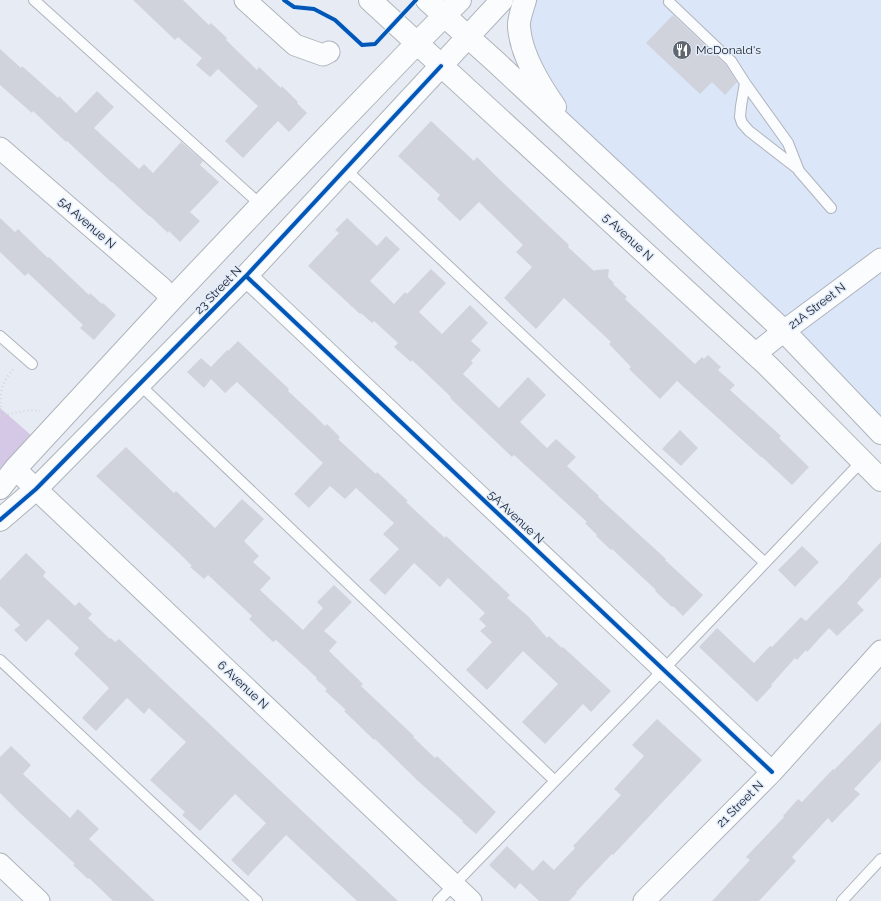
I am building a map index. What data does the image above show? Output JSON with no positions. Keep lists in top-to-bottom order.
{
  "streets": {
    "main road": ["5 Avenue N", "23 Street N"],
    "street": [
      "5A Avenue N",
      "21A Street N",
      "6 Avenue N",
      "21 Street N"
    ]
  },
  "crossings": [
    ["5A Avenue N", "23 Street N"],
    ["5A Avenue N", "21 Street N"],
    ["5 Avenue N", "23 Street N"],
    ["5 Avenue N", "21A Street N"],
    ["23 Street N", "6 Avenue N"]
  ],
  "places": {
    "restaurant": ["McDonald's"]
  }
}
